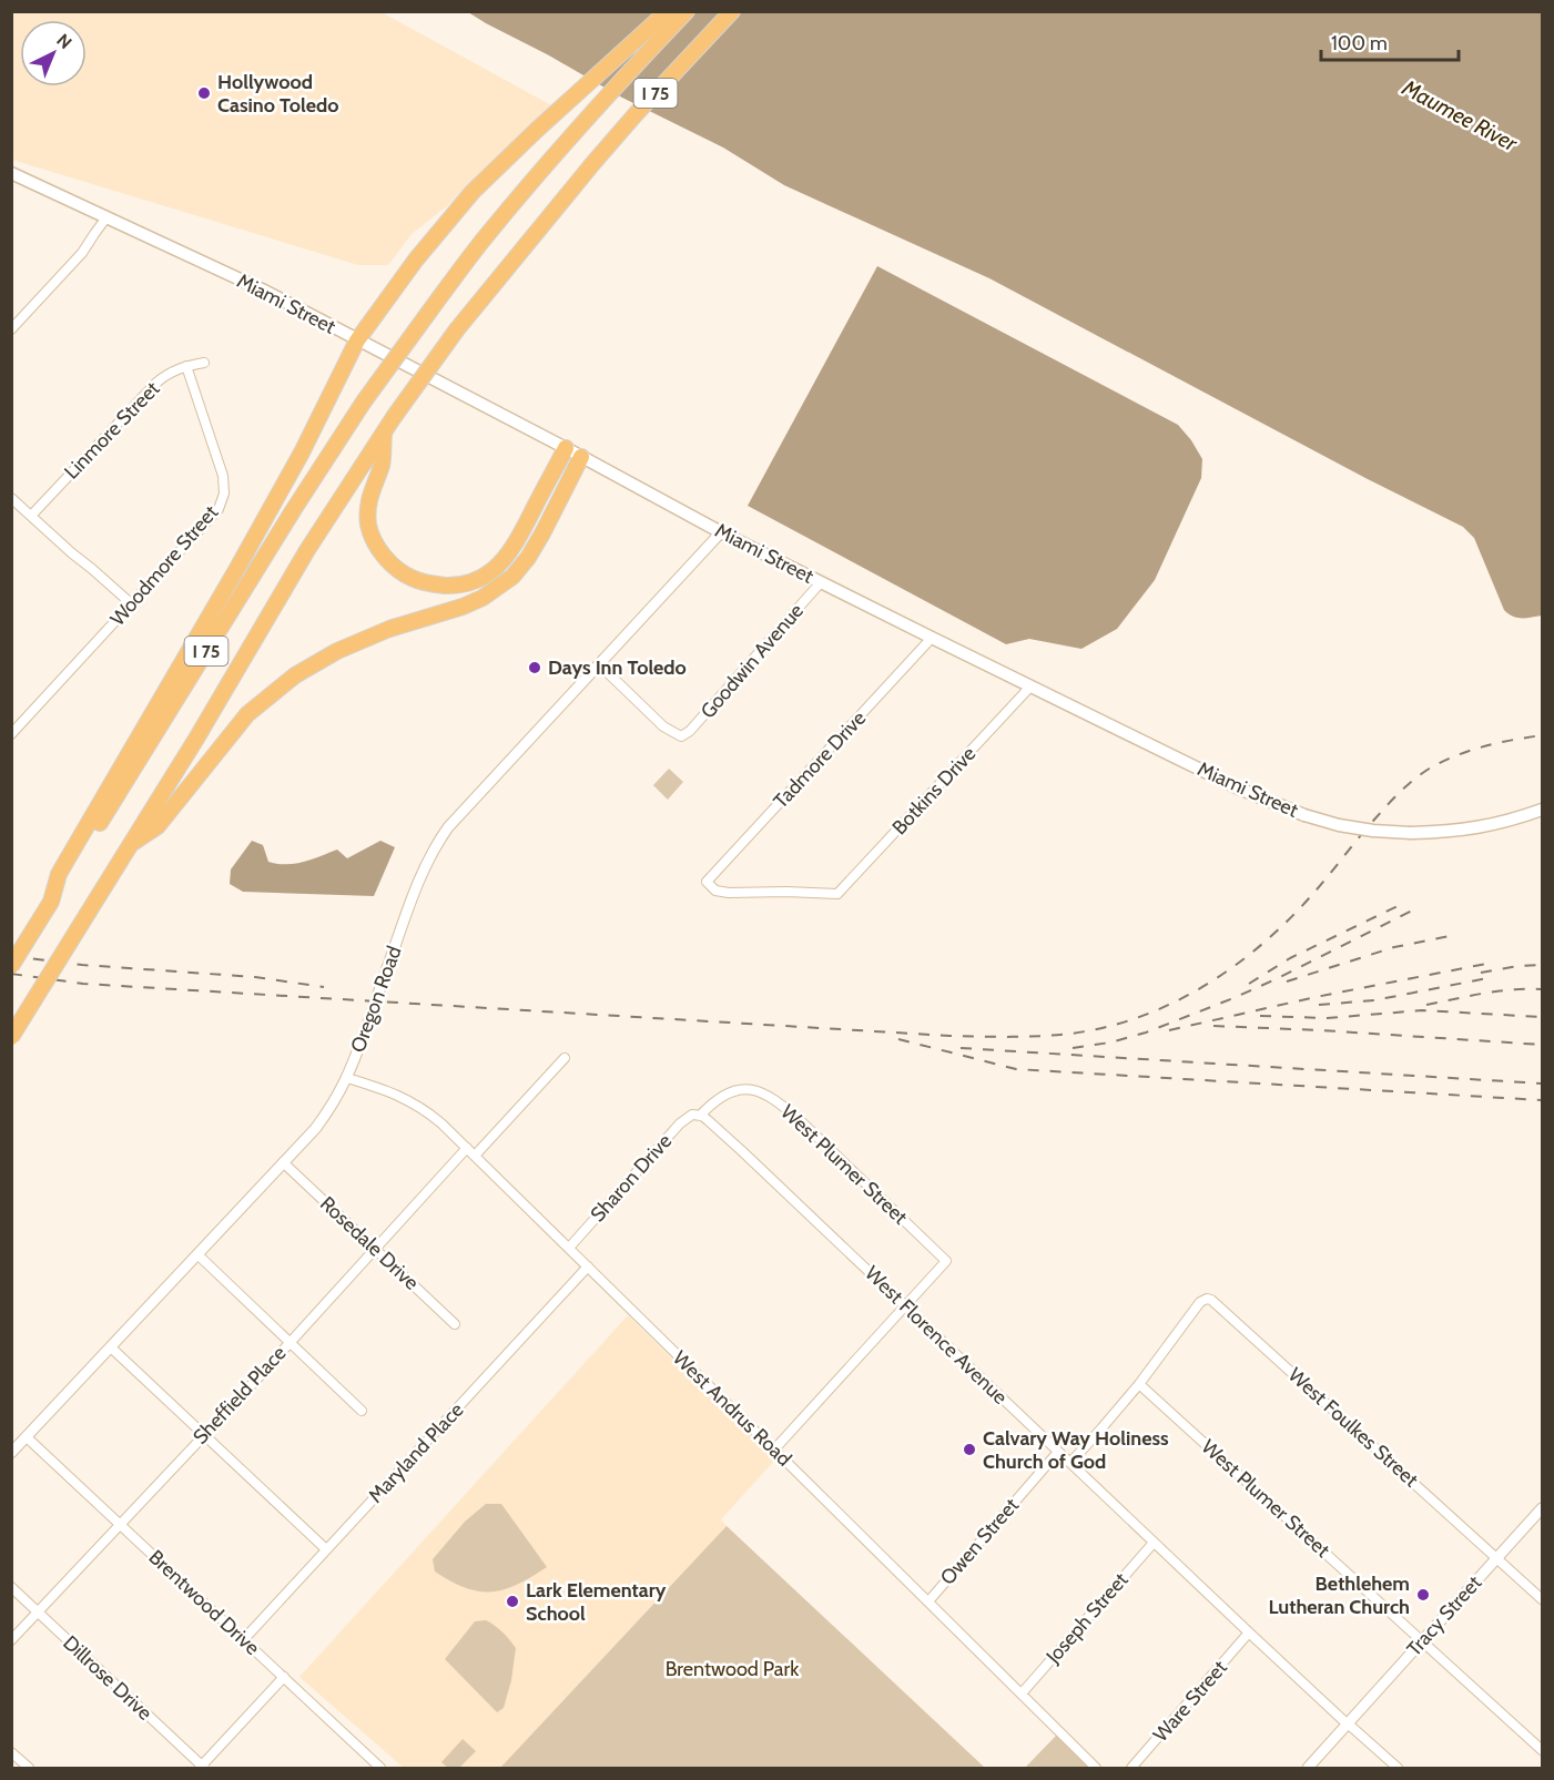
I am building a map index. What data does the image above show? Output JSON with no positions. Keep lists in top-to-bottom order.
{
  "streets": {
    "highway": ["I 75"],
    "main road": ["Miami Street"],
    "street": [
      "Linmore Street",
      "Woodmore Street",
      "Goodwin Avenue",
      "Tadmore Drive",
      "Botkins Drive",
      "Oregon Road",
      "West Plumer Street",
      "Sharon Drive",
      "Rosedale Drive",
      "West Florence Avenue",
      "Sheffield Place",
      "West Andrus Road",
      "West Foulkes Street",
      "Maryland Place",
      "Owen Street",
      "Brentwood Drive",
      "Tracy Street",
      "Joseph Street",
      "Dillrose Drive",
      "Ware Street"
    ]
  },
  "crossings": [
    ["Miami Street", "Goodwin Avenue"],
    ["Miami Street", "Tadmore Drive"],
    ["Miami Street", "Botkins Drive"],
    ["Miami Street", "Oregon Road"],
    ["Linmore Street", "Woodmore Street"],
    ["Goodwin Avenue", "Oregon Road"],
    ["Tadmore Drive", "Botkins Drive"],
    ["Oregon Road", "Rosedale Drive"],
    ["Oregon Road", "West Andrus Road"],
    ["Oregon Road", "Brentwood Drive"],
    ["West Plumer Street", "Sharon Drive"],
    ["West Plumer Street", "West Florence Avenue"],
    ["West Plumer Street", "West Foulkes Street"],
    ["West Plumer Street", "Tracy Street"],
    ["Sharon Drive", "West Florence Avenue"],
    ["Sharon Drive", "West Andrus Road"],
    ["Rosedale Drive", "Sheffield Place"],
    ["West Florence Avenue", "Owen Street"],
    ["West Florence Avenue", "Tracy Street"],
    ["West Florence Avenue", "Joseph Street"],
    ["West Florence Avenue", "Ware Street"],
    ["Sheffield Place", "West Andrus Road"],
    ["Sheffield Place", "Brentwood Drive"],
    ["Sheffield Place", "Dillrose Drive"],
    ["West Andrus Road", "Maryland Place"],
    ["West Andrus Road", "Owen Street"],
    ["West Andrus Road", "Joseph Street"],
    ["West Foulkes Street", "Tracy Street"],
    ["Maryland Place", "Brentwood Drive"]
  ],
  "water": ["Maumee River"],
  "parks": ["Brentwood Park"],
  "places": [
    "Hollywood Casino Toledo",
    "Days Inn Toledo",
    "Calvary Way Holiness Church of God",
    "Bethlehem Lutheran Church",
    "Lark Elementary School"
  ],
  "scale_bar": "100 m",
  "north": "top right"
}
